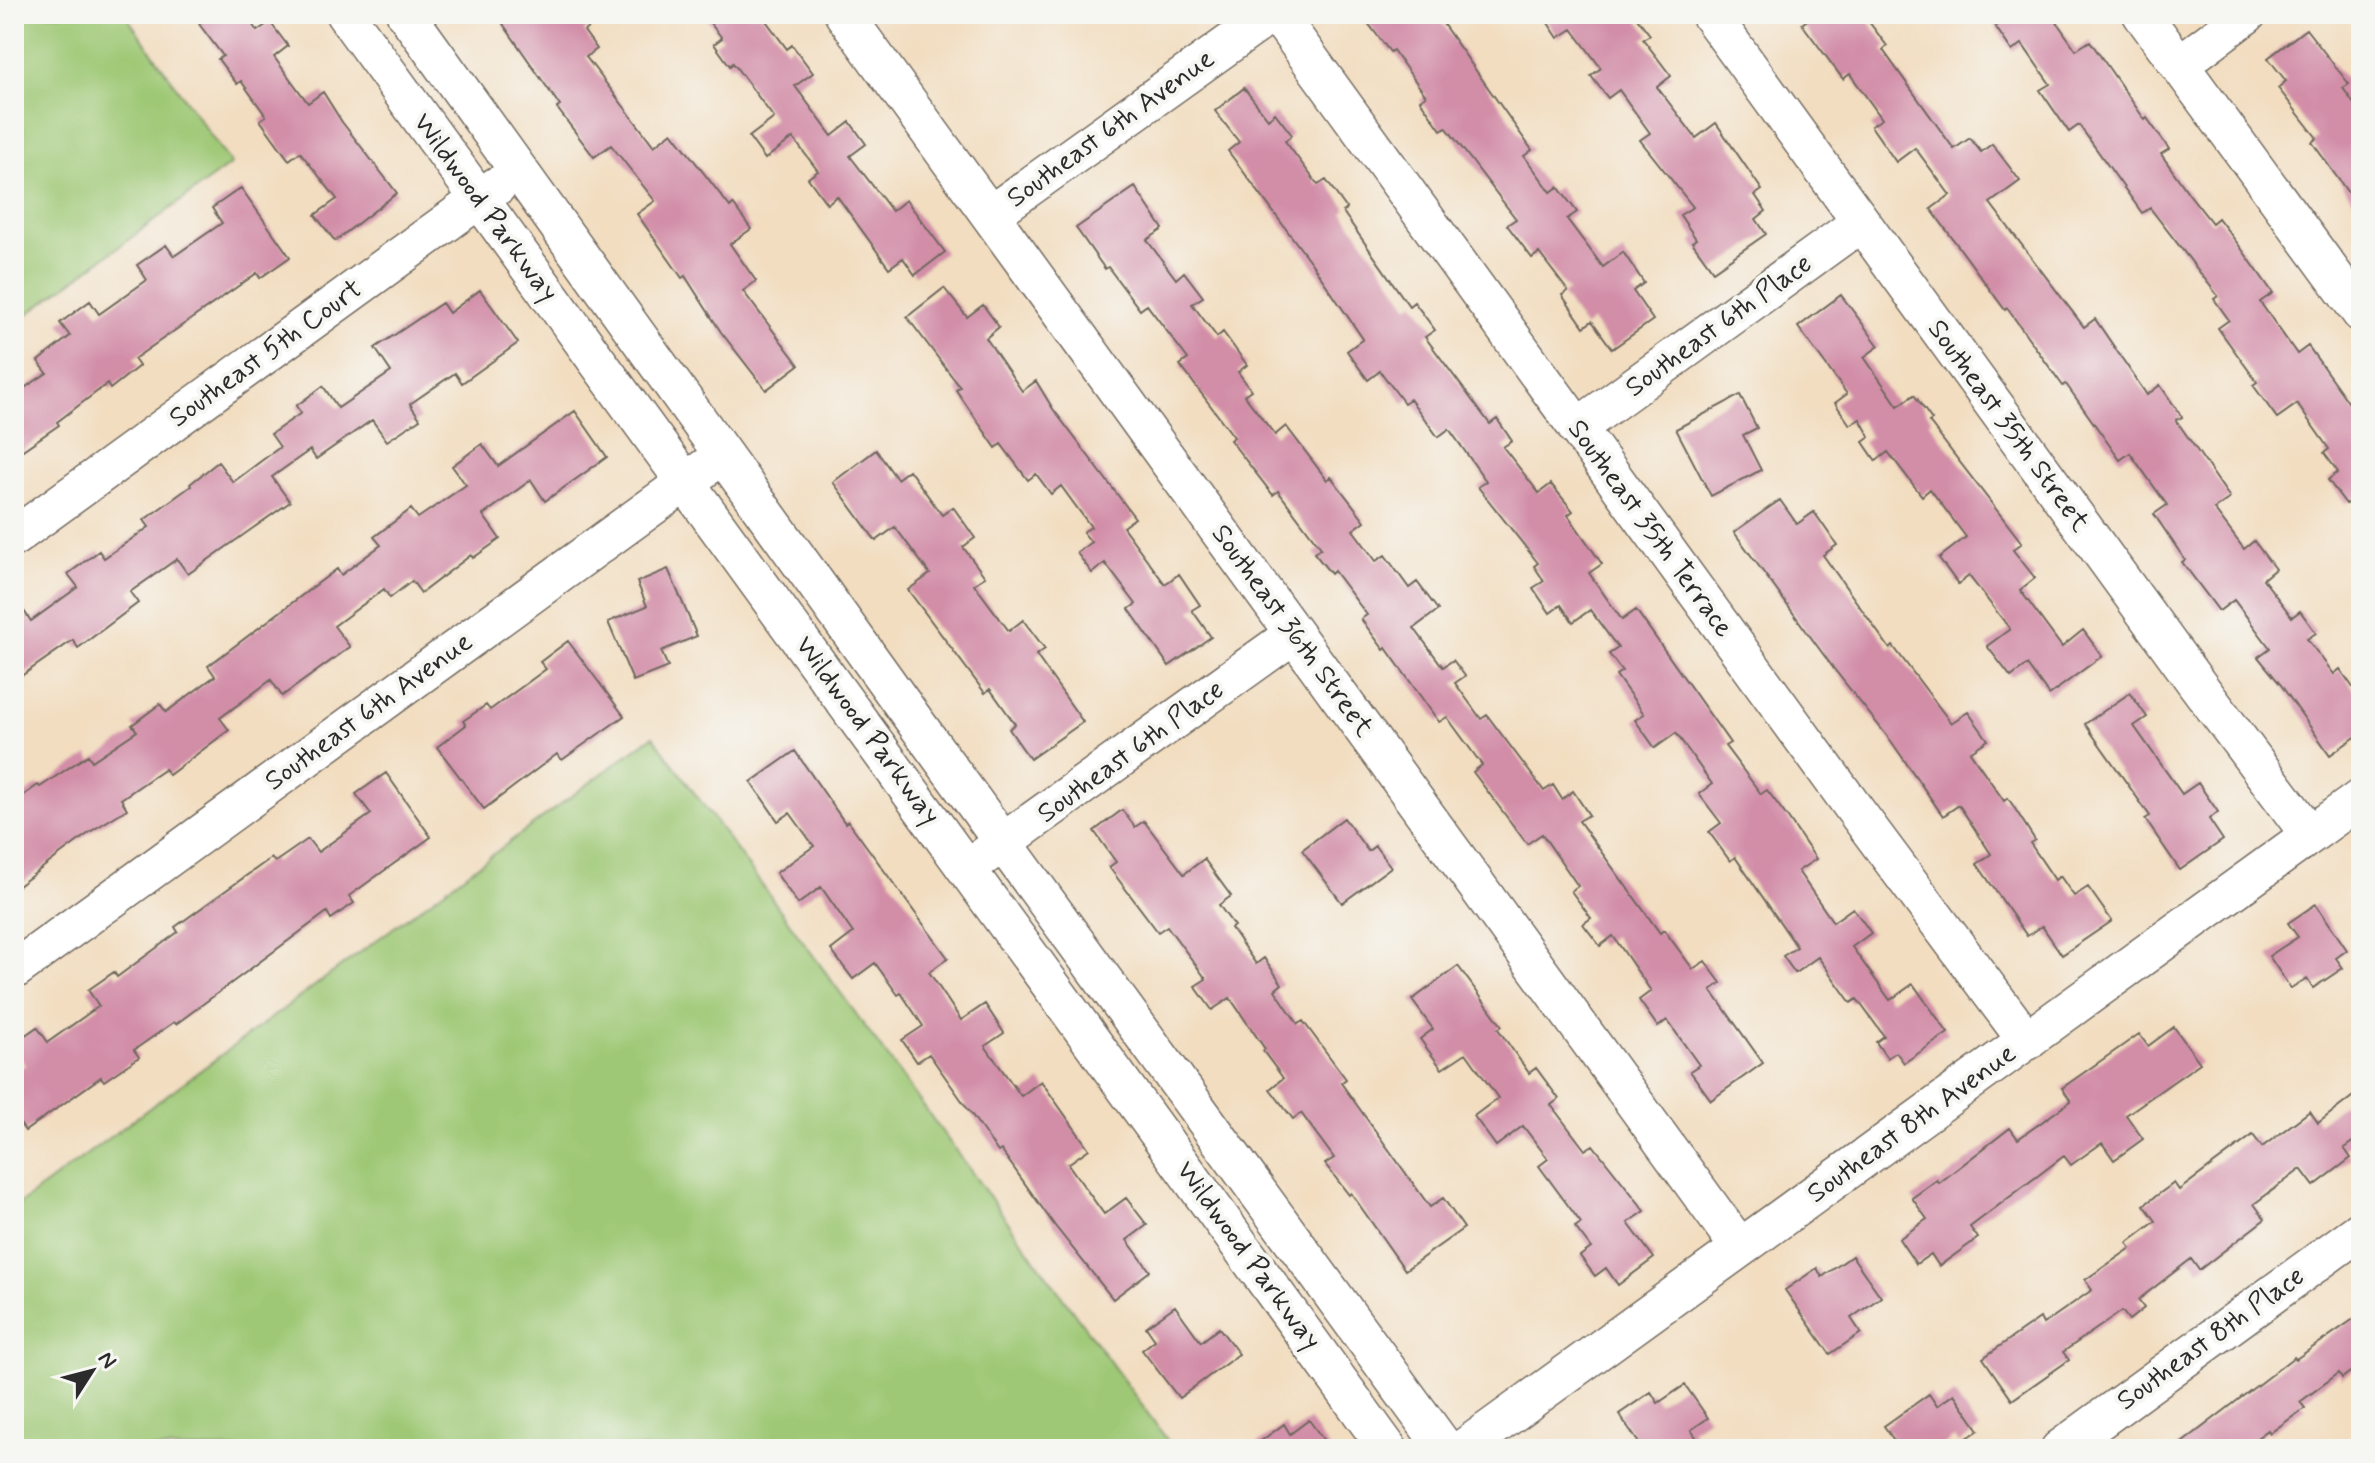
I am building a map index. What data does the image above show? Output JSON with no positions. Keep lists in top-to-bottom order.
{
  "streets": {
    "street": [
      "Southeast 6th Avenue",
      "Wildwood Parkway",
      "Southeast 6th Place",
      "Southeast 5th Court",
      "Southeast 35th Street",
      "Southeast 35th Terrace",
      "Southeast 36th Street",
      "Southeast 8th Avenue",
      "Southeast 8th Place"
    ]
  },
  "crossings": [
    ["Southeast 6th Avenue", "Wildwood Parkway"],
    ["Southeast 6th Avenue", "Southeast 36th Street"],
    ["Wildwood Parkway", "Southeast 6th Place"],
    ["Wildwood Parkway", "Southeast 5th Court"],
    ["Southeast 6th Place", "Southeast 35th Street"],
    ["Southeast 6th Place", "Southeast 35th Terrace"],
    ["Southeast 6th Place", "Southeast 36th Street"],
    ["Southeast 35th Street", "Southeast 8th Avenue"],
    ["Southeast 35th Terrace", "Southeast 8th Avenue"],
    ["Southeast 36th Street", "Southeast 8th Avenue"]
  ],
  "north": "top right"
}
